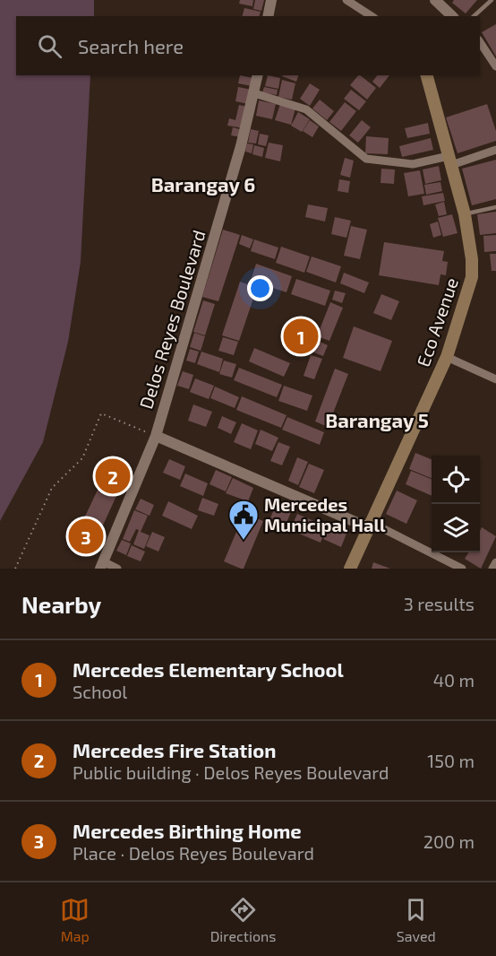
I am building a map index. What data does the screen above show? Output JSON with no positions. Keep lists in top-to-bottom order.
{
  "streets": {
    "main road": ["Eco Avenue"],
    "street": ["Delos Reyes Boulevard"]
  },
  "districts": ["Barangay 6", "Barangay 5"],
  "places": {
    "public building": ["Mercedes Municipal Hall"]
  },
  "page": {
    "search": "Search here",
    "pins": ["1", "2", "3"],
    "heading": ["Nearby", "3 results"],
    "list": [
      {
        "mark": "1",
        "name": "Mercedes Elementary School",
        "note": "School",
        "value": "40 m"
      },
      {
        "mark": "2",
        "name": "Mercedes Fire Station",
        "note": "Public building · Delos Reyes Boulevard",
        "value": "150 m"
      },
      {
        "mark": "3",
        "name": "Mercedes Birthing Home",
        "note": "Place · Delos Reyes Boulevard",
        "value": "200 m"
      }
    ],
    "nav": ["Map", "Directions", "Saved"]
  }
}
